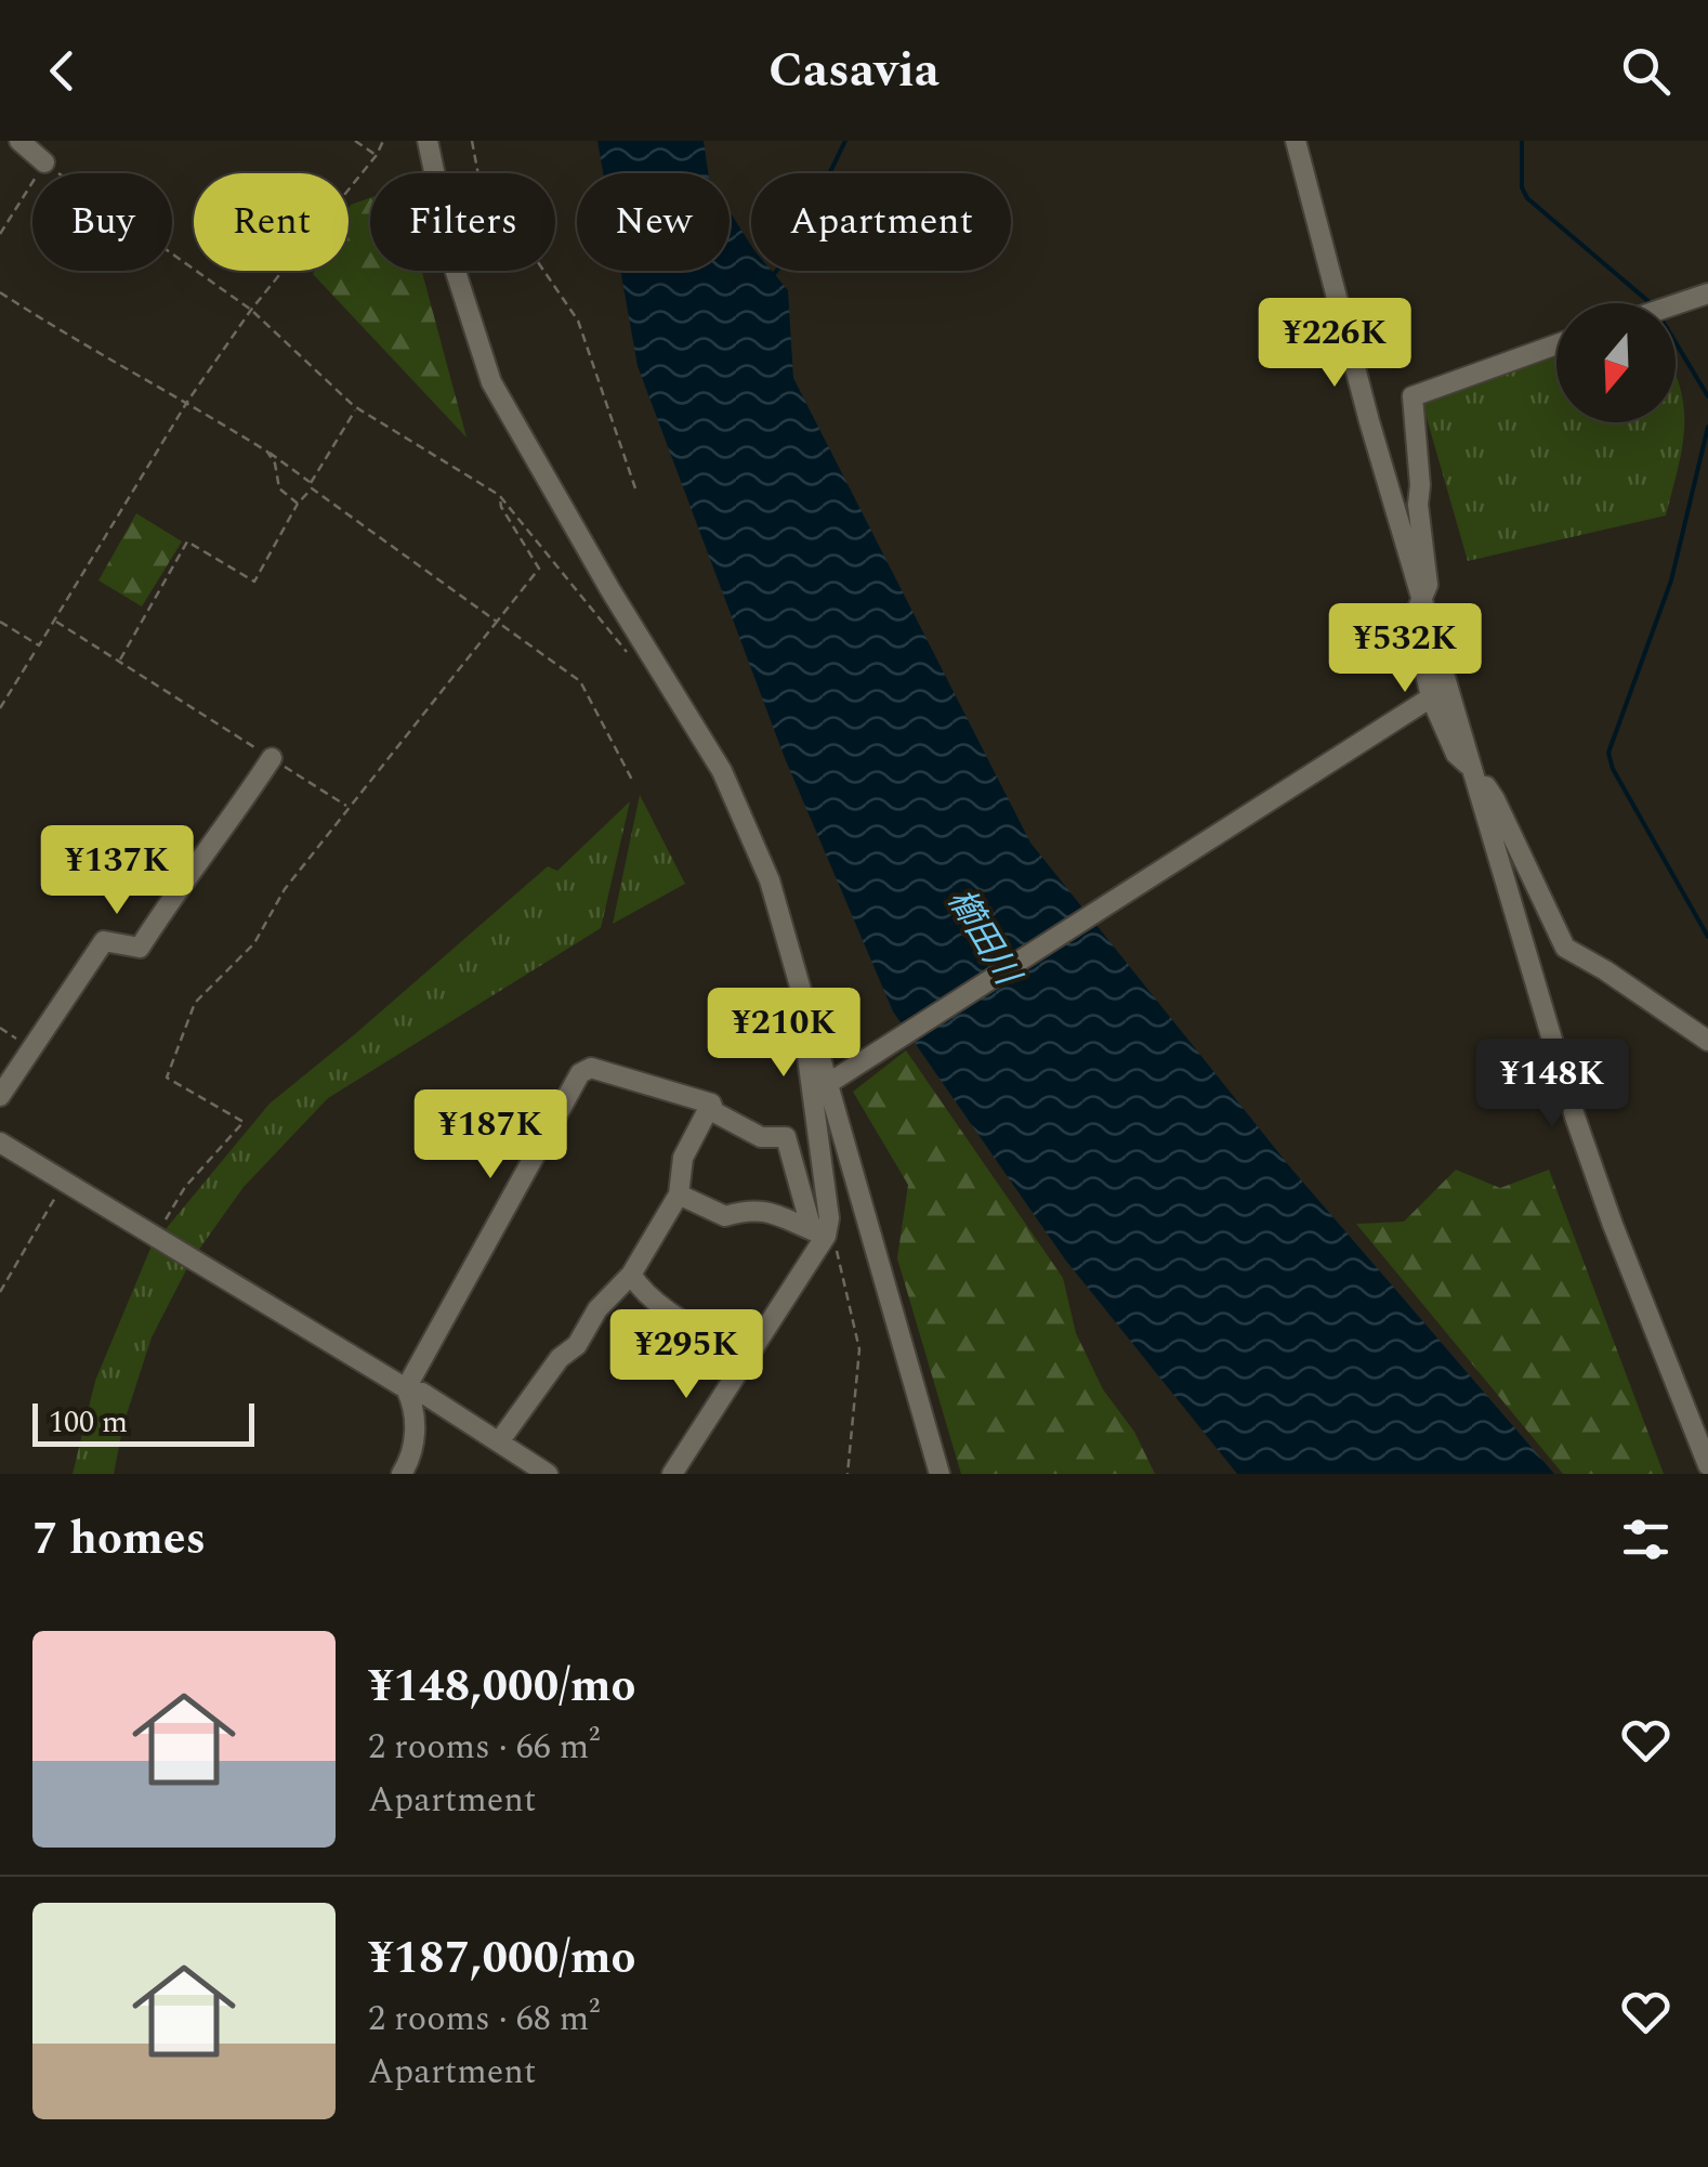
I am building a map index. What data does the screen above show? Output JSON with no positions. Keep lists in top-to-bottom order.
{
  "water": ["櫛田川"],
  "scale_bar": "100 m",
  "north": "bottom",
  "page": {
    "header": "Casavia",
    "chip": [
      "Buy",
      "Rent",
      "Filters",
      "New",
      "Apartment"
    ],
    "price": [
      "¥226K",
      "¥532K",
      "¥137K",
      "¥210K",
      "¥148K",
      "¥187K",
      "¥295K"
    ],
    "scale": "100 m",
    "heading": "7 homes",
    "list": [
      {
        "name": "¥148,000/mo",
        "note": "2 rooms · 66 m² · Apartment"
      },
      {
        "name": "¥187,000/mo",
        "note": "2 rooms · 68 m² · Apartment"
      }
    ]
  }
}
